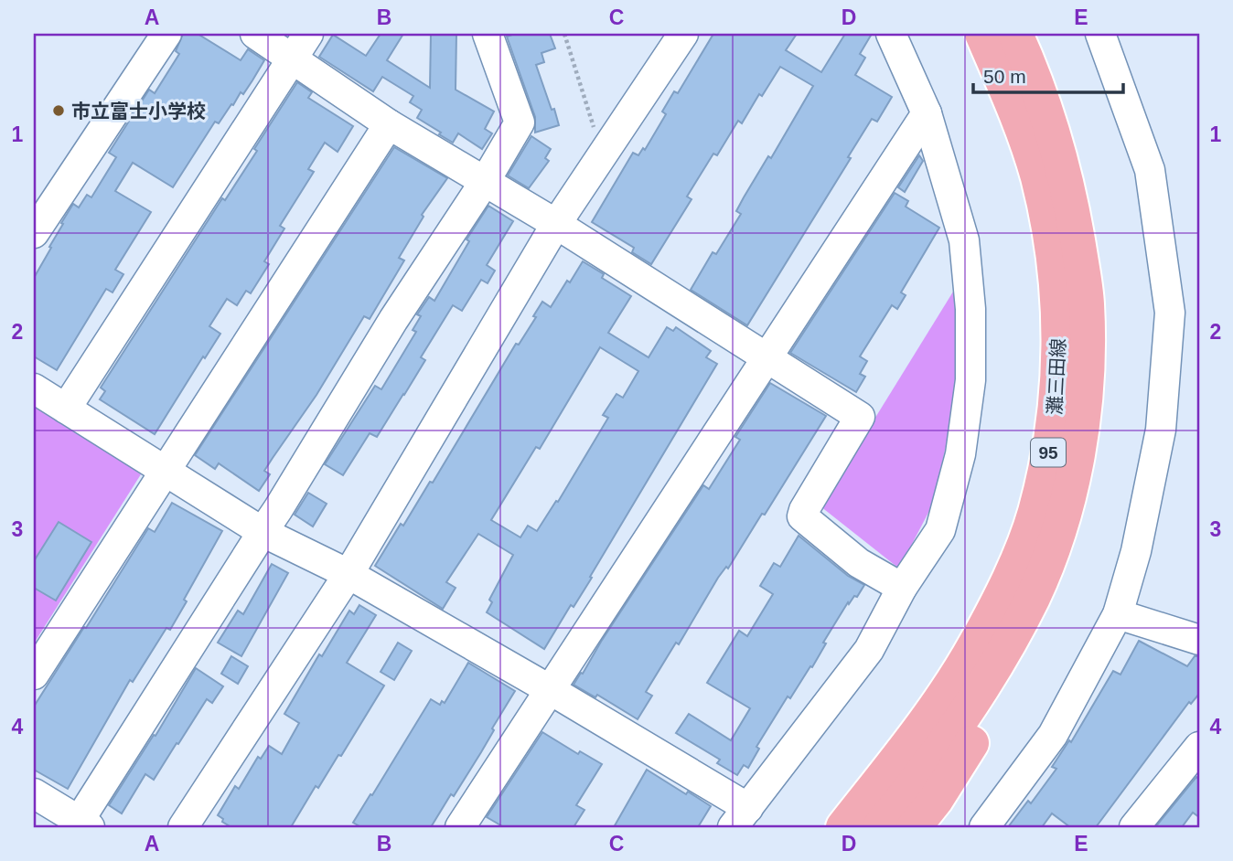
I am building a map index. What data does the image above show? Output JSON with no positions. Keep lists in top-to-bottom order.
{
  "streets": {
    "main road": ["灘三田線", "95"]
  },
  "crossings": [
    ["灘三田線", "95"]
  ],
  "places": ["市立富士小学校"],
  "scale_bar": "50 m",
  "grid": {
    "columns": [
      "A",
      "B",
      "C",
      "D",
      "E"
    ],
    "rows": [
      "1",
      "2",
      "3",
      "4"
    ]
  }
}
